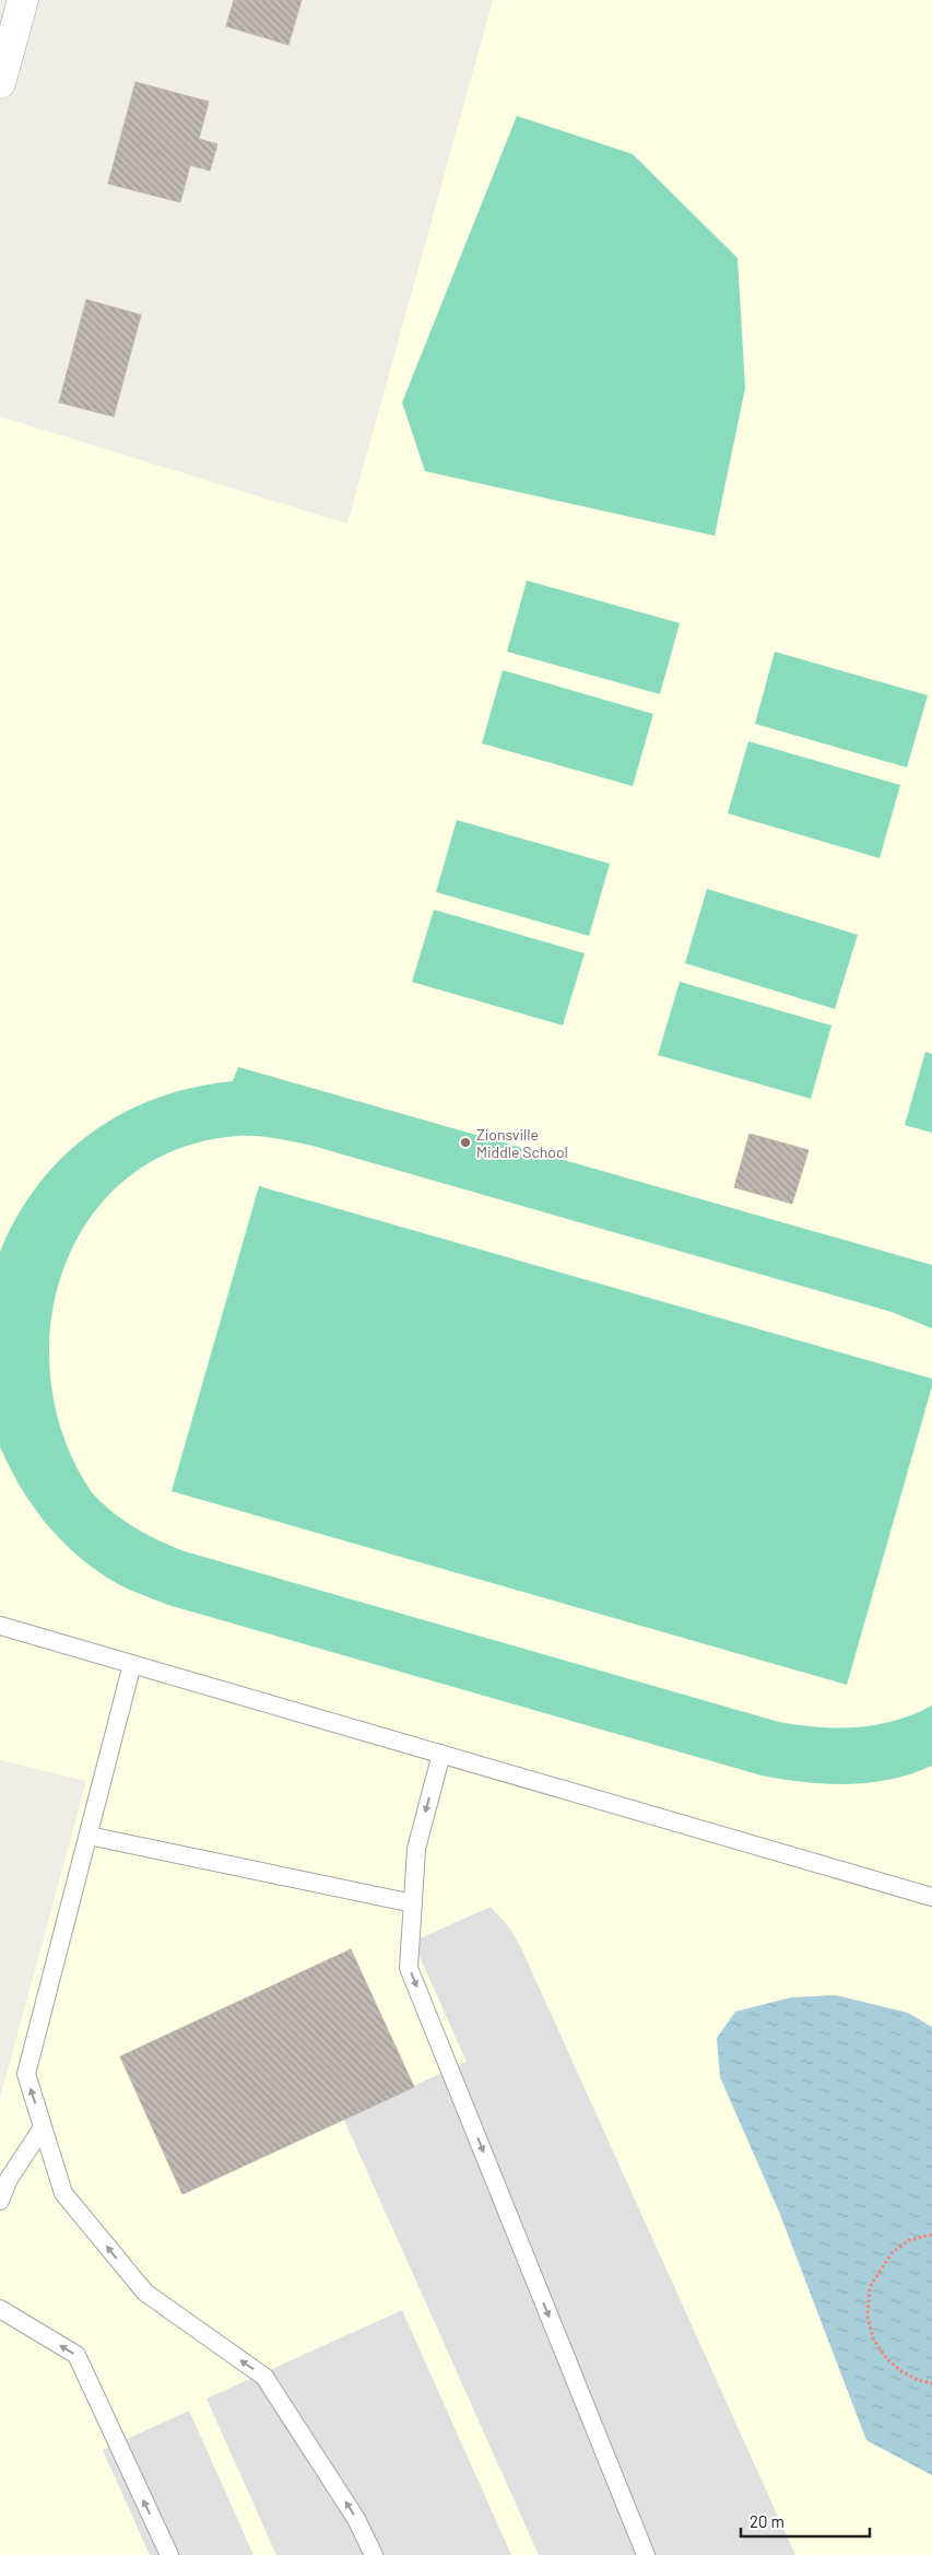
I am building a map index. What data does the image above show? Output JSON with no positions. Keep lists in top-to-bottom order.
{
  "places": ["Zionsville Middle School"],
  "scale_bar": "20 m"
}
